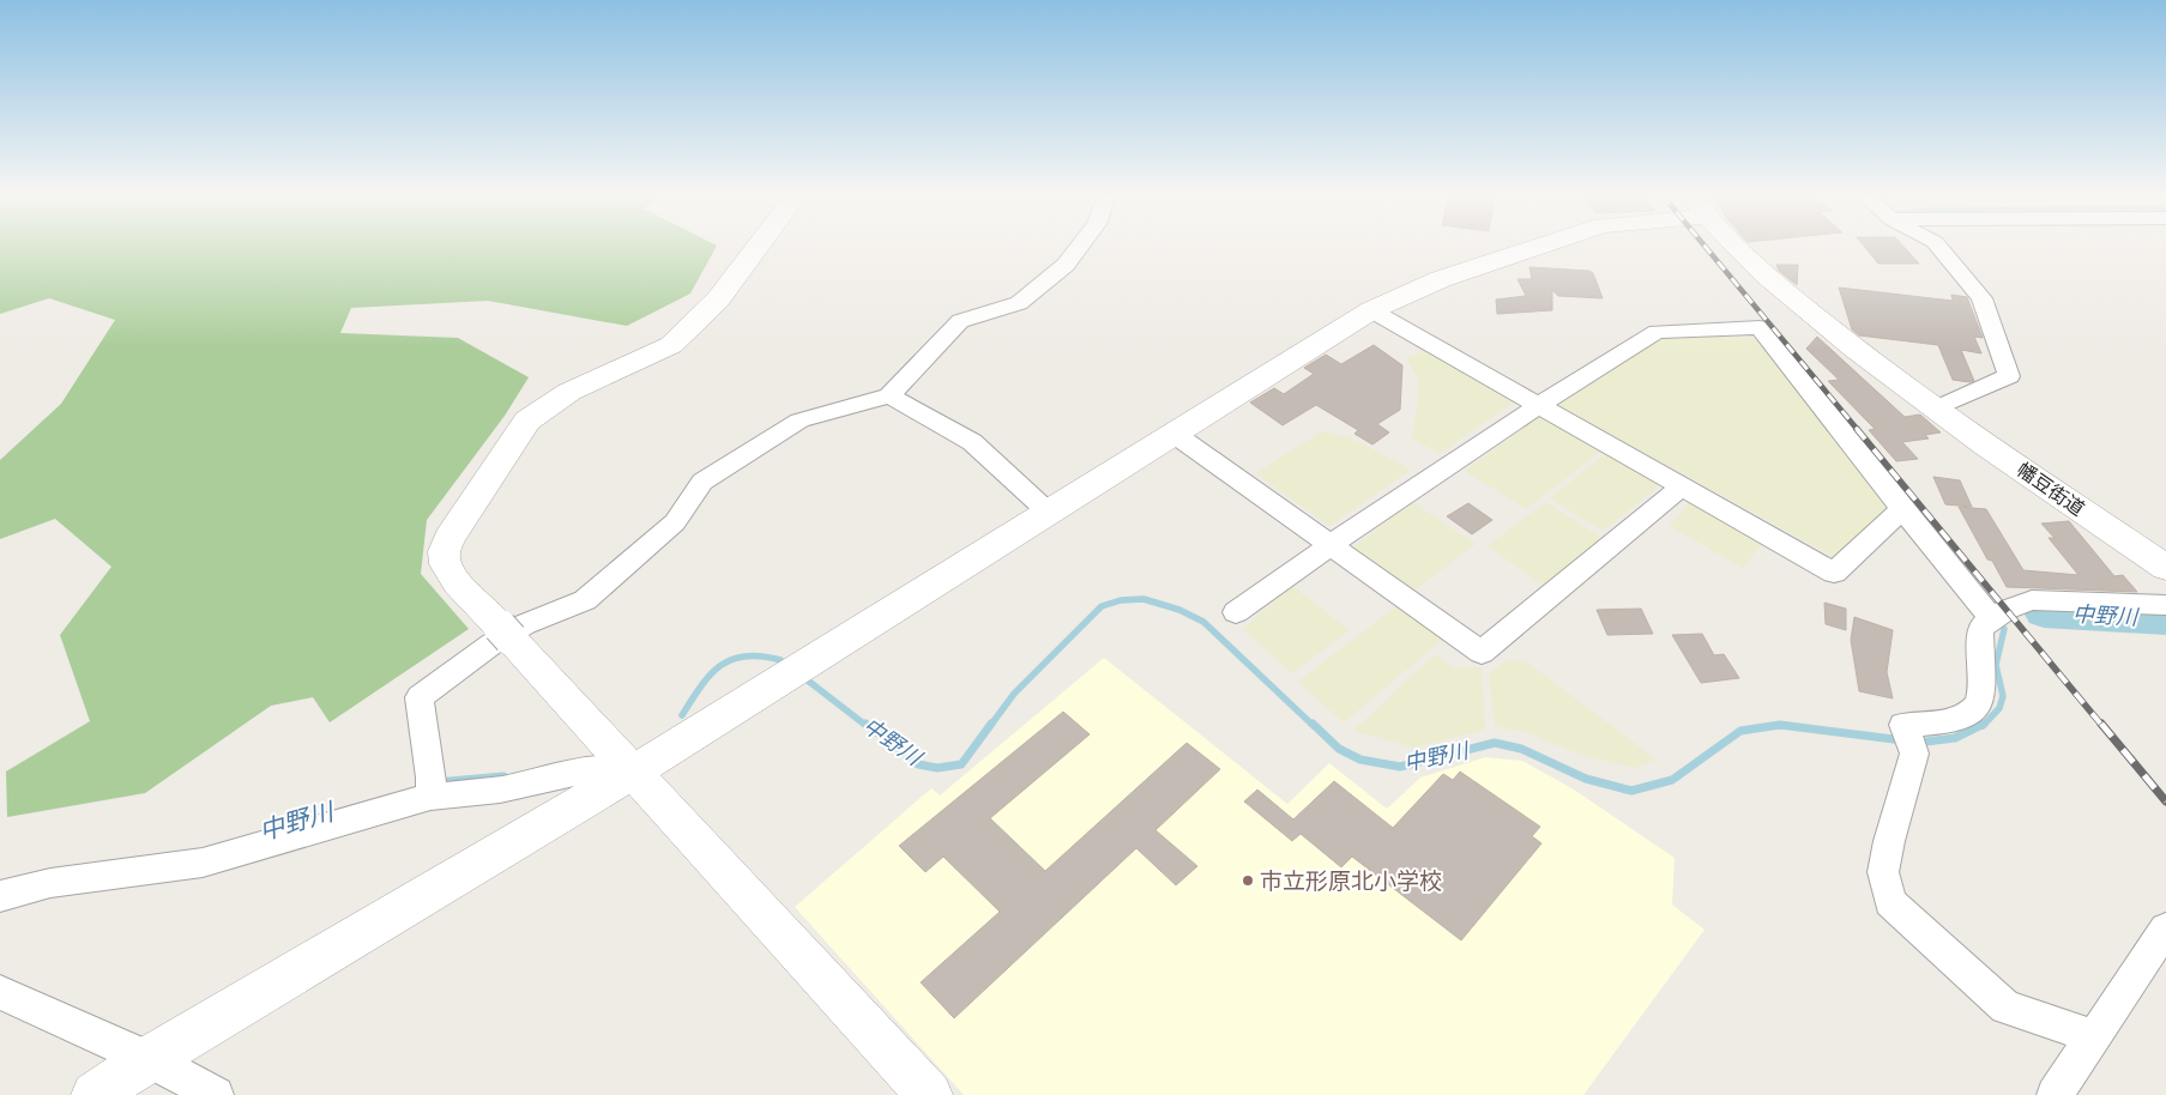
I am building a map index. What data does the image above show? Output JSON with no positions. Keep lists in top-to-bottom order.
{
  "streets": {
    "street": ["幡豆街道"]
  },
  "water": ["中野川"],
  "places": ["市立形原北小学校"]
}
